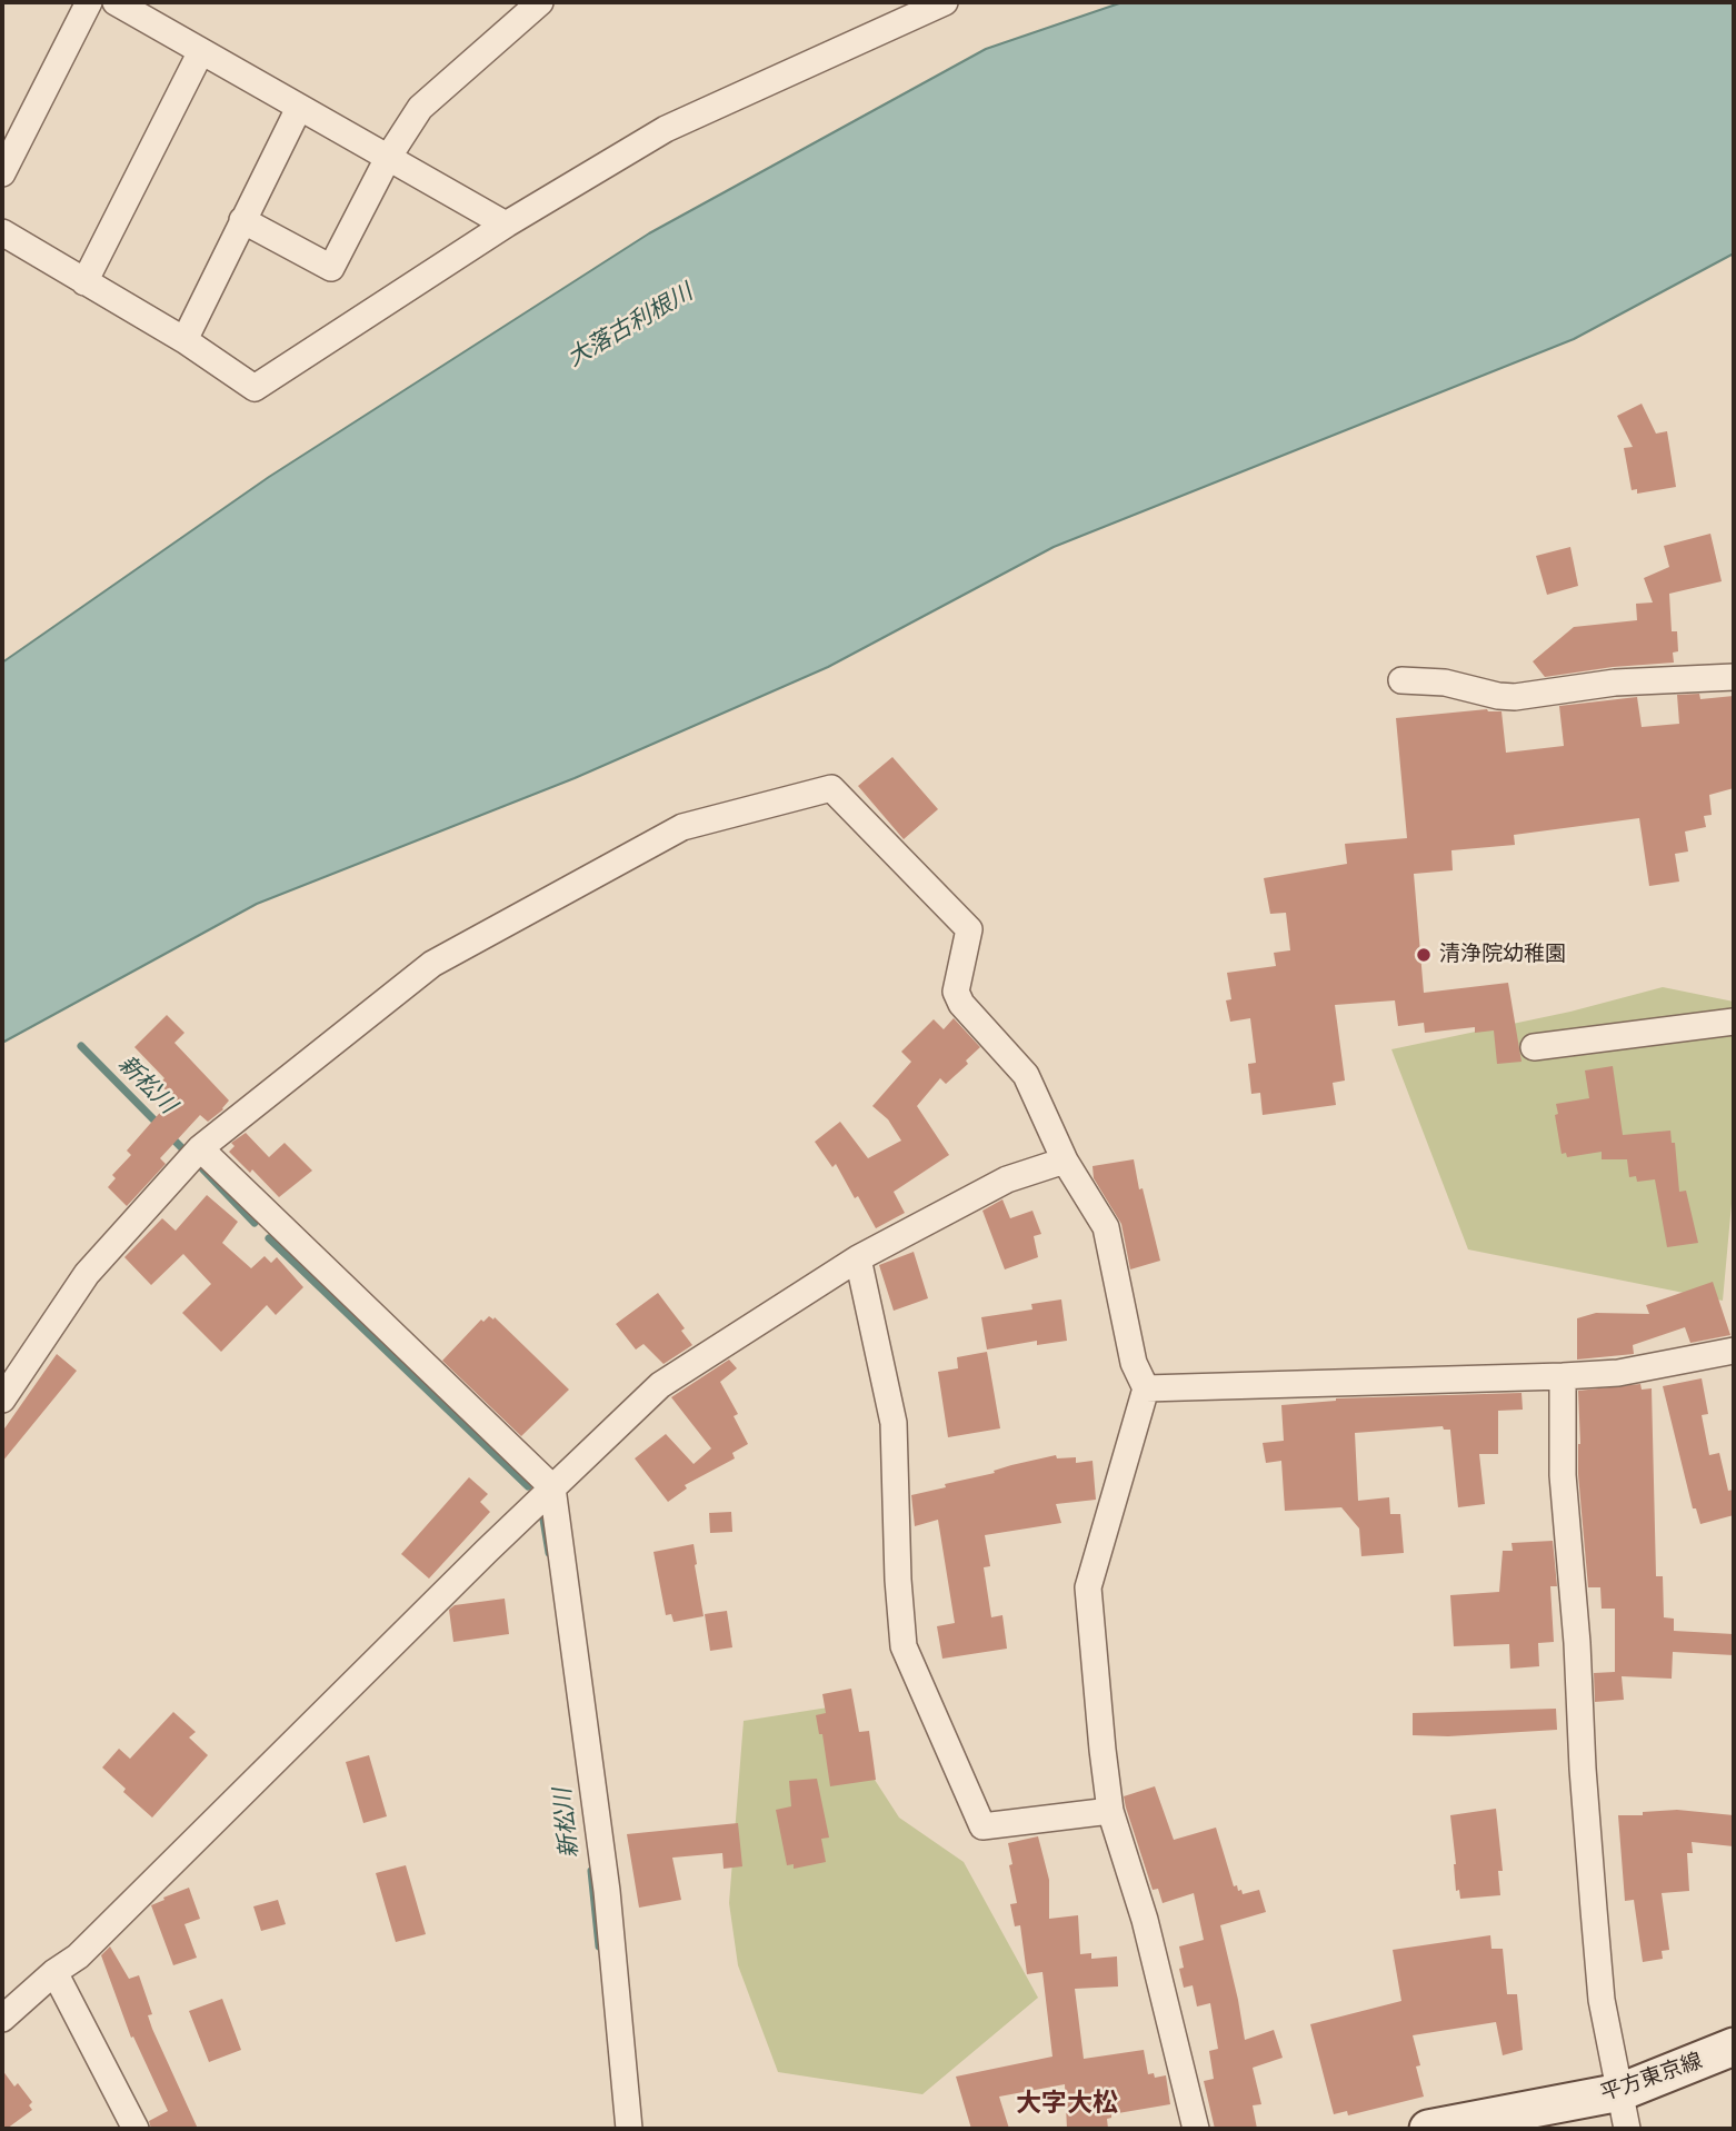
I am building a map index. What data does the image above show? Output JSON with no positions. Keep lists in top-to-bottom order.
{
  "streets": {
    "main road": ["平方東京線"]
  },
  "districts": ["大字大松"],
  "water": ["大落古利根川", "新松川"],
  "places": ["清浄院幼稚園"]
}
